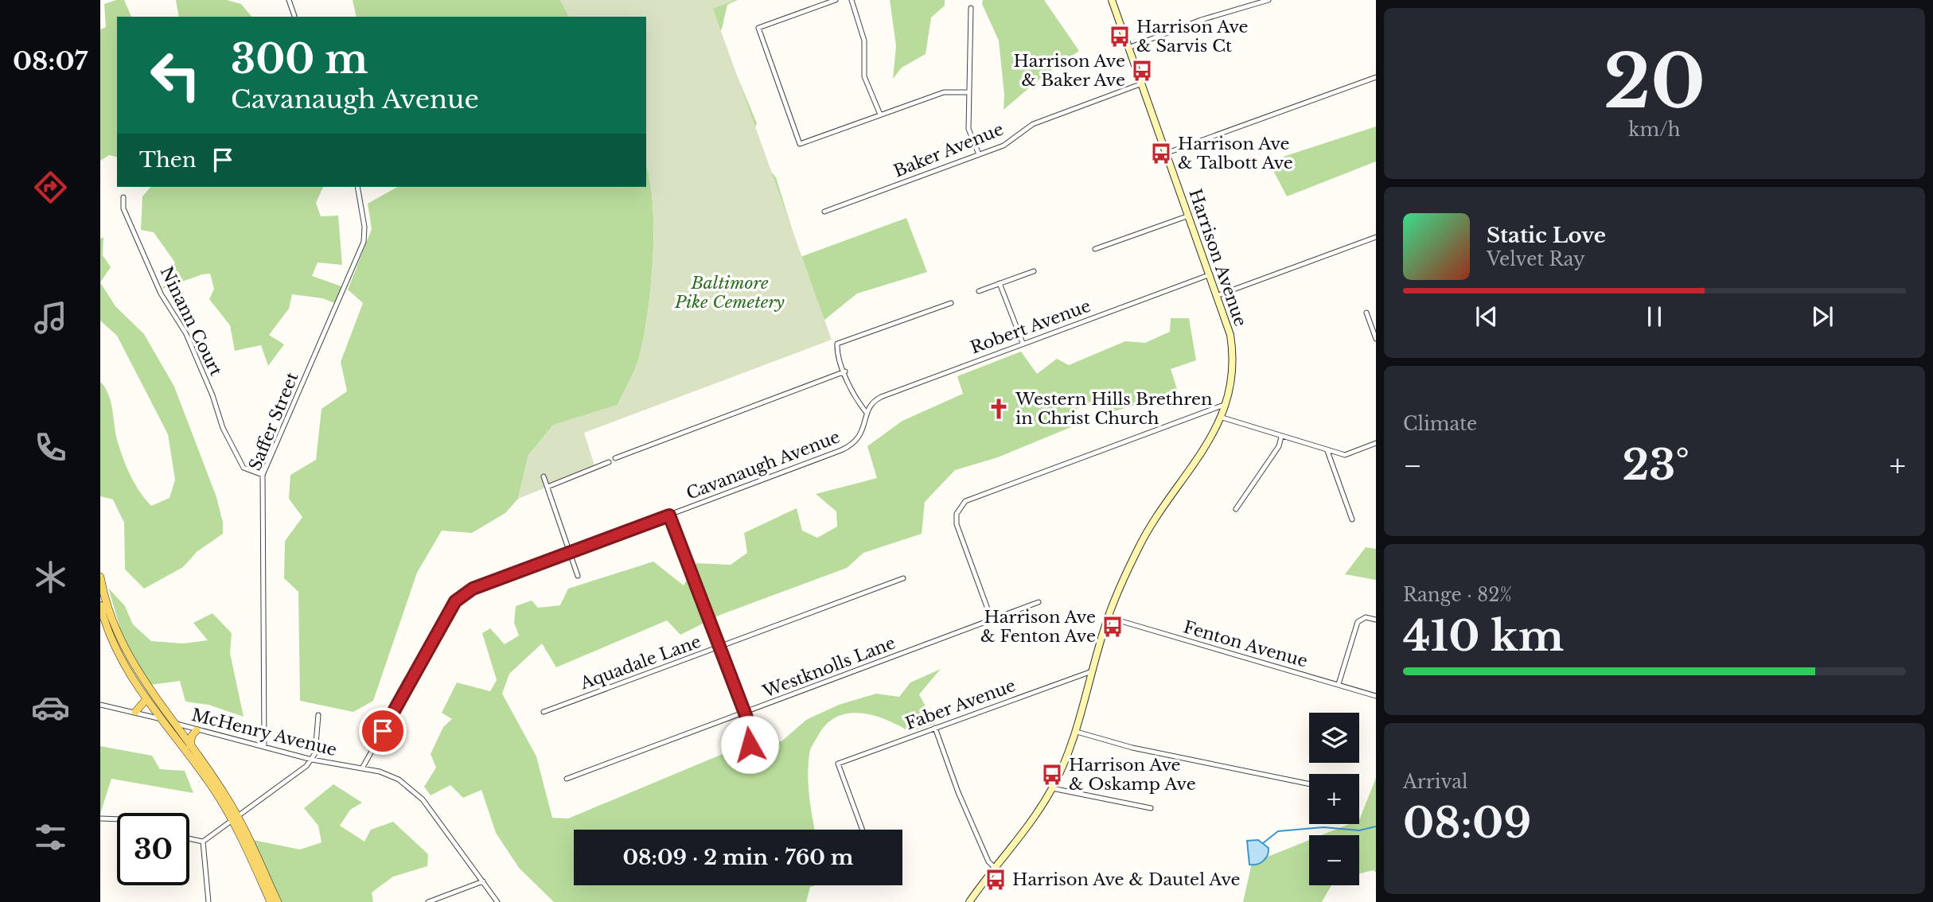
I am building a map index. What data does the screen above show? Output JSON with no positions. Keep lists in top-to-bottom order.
{
  "streets": {
    "main road": ["Harrison Avenue"],
    "street": [
      "Baker Avenue",
      "Ninann Court",
      "Robert Avenue",
      "Saffer Street",
      "Cavanaugh Avenue",
      "Fenton Avenue",
      "Aquadale Lane",
      "Westknolls Lane",
      "Faber Avenue",
      "McHenry Avenue"
    ]
  },
  "crossings": [
    ["Baker Avenue", "Harrison Avenue"],
    ["Harrison Avenue", "Robert Avenue"],
    ["Harrison Avenue", "Fenton Avenue"],
    ["Harrison Avenue", "Faber Avenue"],
    ["Ninann Court", "Saffer Street"],
    ["Robert Avenue", "Cavanaugh Avenue"],
    ["Saffer Street", "McHenry Avenue"],
    ["Cavanaugh Avenue", "McHenry Avenue"]
  ],
  "parks": ["Baltimore Pike Cemetery"],
  "places": {
    "bus stop": [
      "Harrison Ave & Sarvis Ct",
      "Harrison Ave & Baker Ave",
      "Harrison Ave & Talbott Ave",
      "Harrison Ave & Fenton Ave",
      "Harrison Ave & Oskamp Ave",
      "Harrison Ave & Dautel Ave"
    ],
    "church": ["Western Hills Brethren in Christ Church"]
  },
  "page": {
    "tabs": "08:07",
    "tile": [
      ["20", "km/h"],
      "Climate",
      ["Range · 82%", "410 km"],
      ["Arrival", "08:09"]
    ],
    "turn": ["300 m", "Cavanaugh Avenue"],
    "then": "Then",
    "song": ["Static Love", "Velvet Ray"],
    "heat": ["−", "23°", "+"],
    "map_buttons": ["+", "−"],
    "limit": "30",
    "trip": "08:09 · 2 min · 760 m"
  }
}
